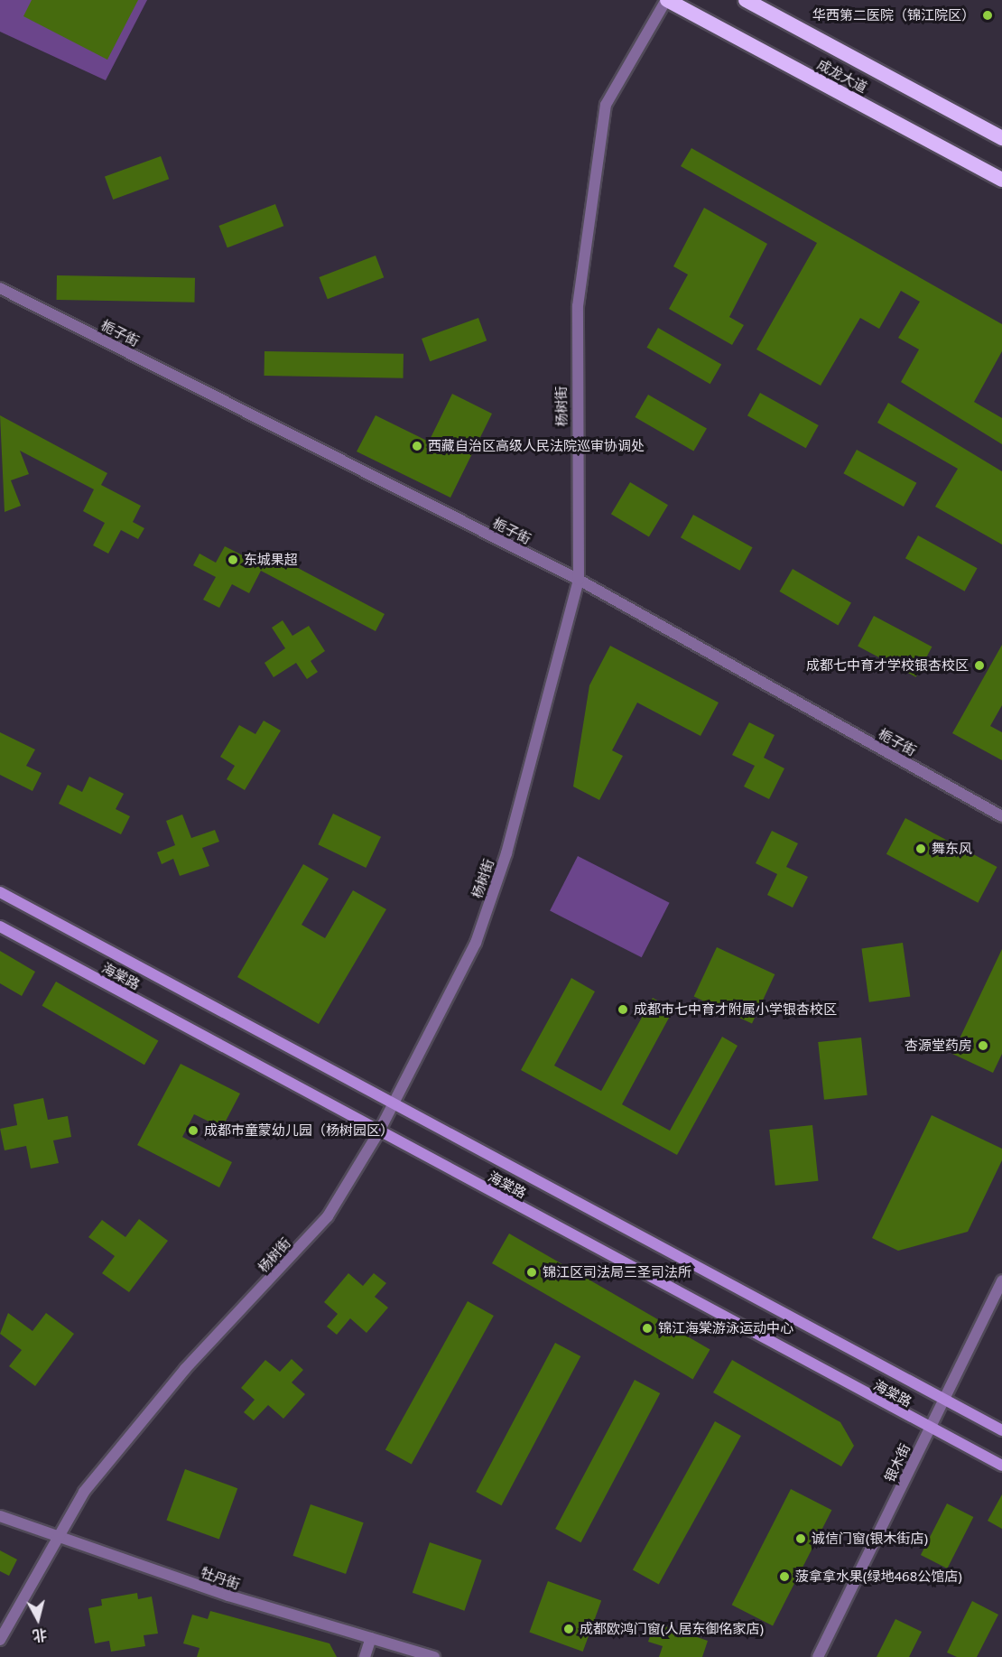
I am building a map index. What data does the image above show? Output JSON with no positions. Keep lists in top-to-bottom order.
{
  "streets": {
    "highway": ["成龙大道"],
    "main road": ["海棠路"],
    "street": [
      "栀子街",
      "杨树街",
      "银木街",
      "牡丹街"
    ]
  },
  "crossings": [
    ["成龙大道", "杨树街"],
    ["栀子街", "杨树街"],
    ["杨树街", "海棠路"],
    ["杨树街", "牡丹街"],
    ["海棠路", "银木街"]
  ],
  "places": [
    "华西第二医院（锦江院区）",
    "西藏自治区高级人民法院巡审协调处",
    "东城果超",
    "成都七中育才学校银杏校区",
    "舞东风",
    "成都市七中育才附属小学银杏校区",
    "杏源堂药房",
    "成都市童蒙幼儿园（杨树园区）",
    "锦江区司法局三圣司法所",
    "锦江海棠游泳运动中心",
    "诚信门窗(银木街店)",
    "菠拿拿水果(绿地468公馆店)",
    "成都欧鸿门窗(人居东御佲家店)"
  ],
  "north": "bottom"
}
